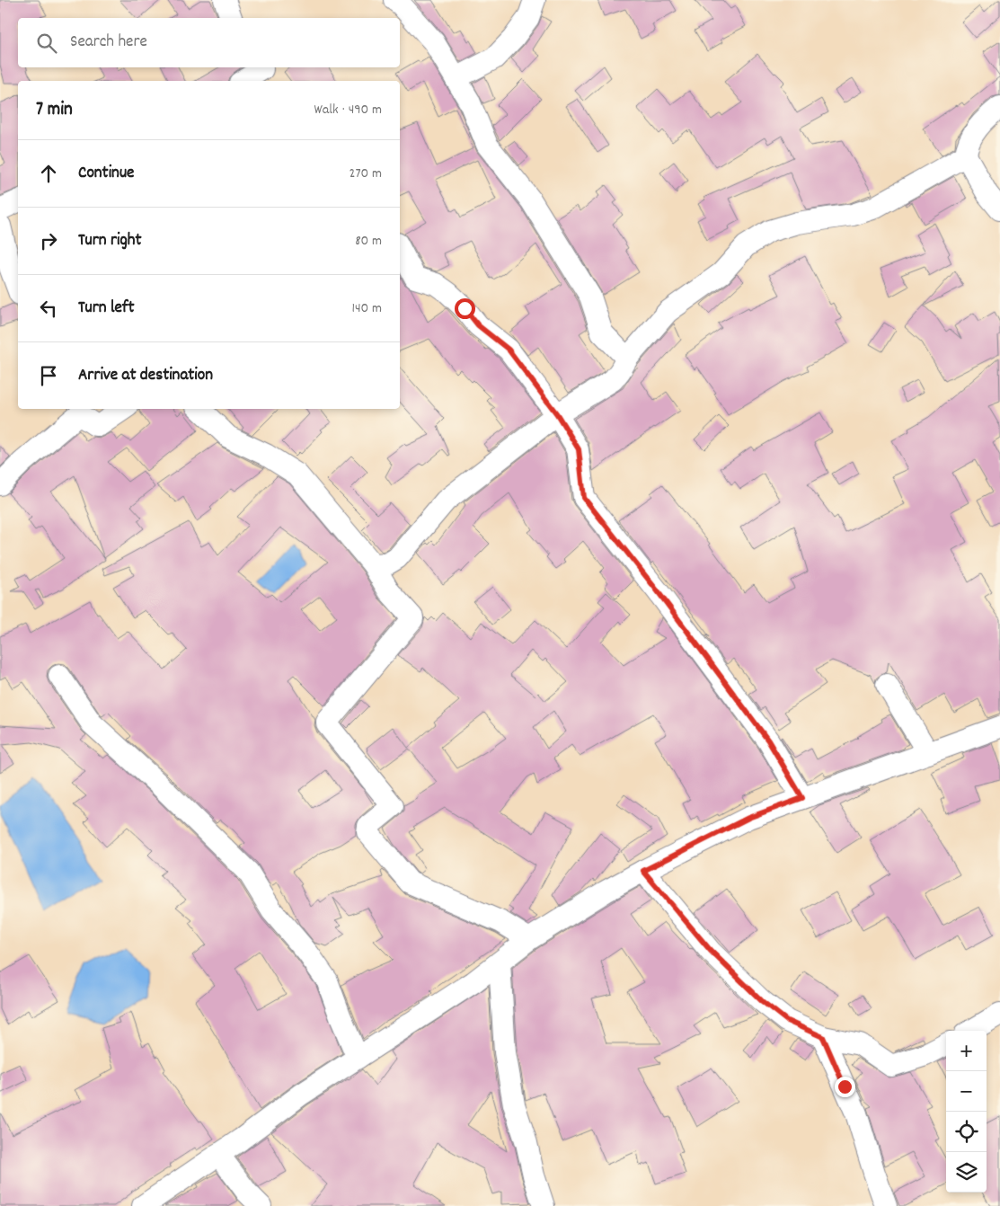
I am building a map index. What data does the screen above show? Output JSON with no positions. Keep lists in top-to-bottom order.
{
  "page": {
    "search": "Search here",
    "heading": ["7 min", "Walk · 490 m"],
    "list": [
      ["Continue", "270 m"],
      ["Turn right", "80 m"],
      ["Turn left", "140 m"],
      "Arrive at destination"
    ],
    "map_buttons": ["+", "−"]
  }
}
